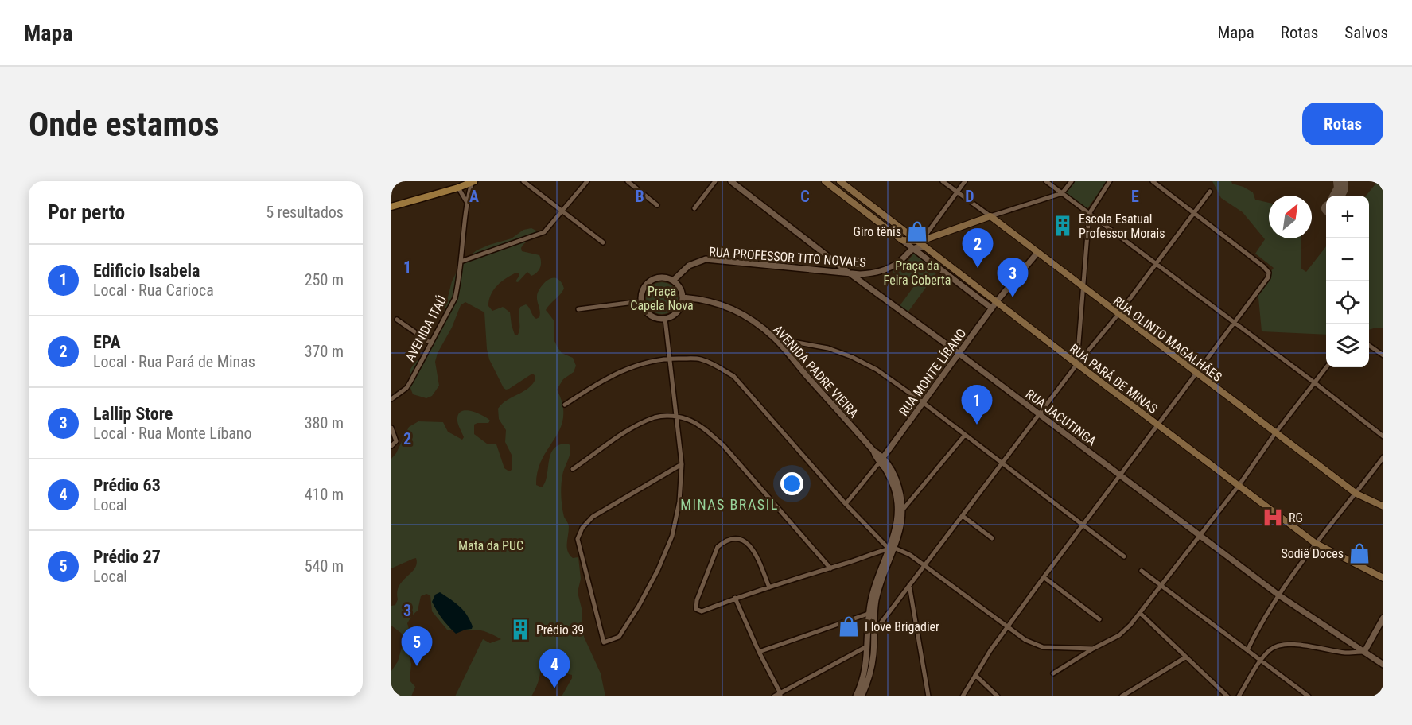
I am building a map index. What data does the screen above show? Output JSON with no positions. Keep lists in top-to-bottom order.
{
  "streets": {
    "main road": ["RUA OLINTO MAGALHÃES", "RUA PARÁ DE MINAS"],
    "street": [
      "RUA PROFESSOR TITO NOVAES",
      "AVENIDA ITAÚ",
      "AVENIDA PADRE VIEIRA",
      "RUA MONTE LÍBANO",
      "RUA JACUTINGA"
    ]
  },
  "crossings": [
    ["RUA PROFESSOR TITO NOVAES", "AVENIDA PADRE VIEIRA"],
    ["RUA PROFESSOR TITO NOVAES", "RUA JACUTINGA"],
    ["RUA OLINTO MAGALHÃES", "RUA MONTE LÍBANO"],
    ["AVENIDA PADRE VIEIRA", "RUA MONTE LÍBANO"],
    ["RUA MONTE LÍBANO", "RUA PARÁ DE MINAS"],
    ["RUA MONTE LÍBANO", "RUA JACUTINGA"]
  ],
  "districts": ["MINAS BRASIL"],
  "parks": ["Praça da Feira Coberta", "Praça Capela Nova", "Mata da PUC"],
  "places": {
    "building": ["Escola Esatual Professor Morais", "Prédio 39"],
    "shop": ["Giro tênis", "Sodiê Doces", "I love Brigadier"],
    "hospital": ["RG"]
  },
  "north": "top right",
  "page": {
    "header": "Mapa",
    "nav": ["Mapa", "Rotas", "Salvos"],
    "buttons": "Rotas",
    "title": "Onde estamos",
    "heading": ["Por perto", "5 resultados"],
    "map_buttons": ["+", "−"],
    "pins": [
      "2",
      "3",
      "1",
      "5",
      "4"
    ],
    "list": [
      {
        "mark": "1",
        "name": "Edificio Isabela",
        "note": "Local · Rua Carioca",
        "value": "250 m"
      },
      {
        "mark": "2",
        "name": "EPA",
        "note": "Local · Rua Pará de Minas",
        "value": "370 m"
      },
      {
        "mark": "3",
        "name": "Lallip Store",
        "note": "Local · Rua Monte Líbano",
        "value": "380 m"
      },
      {
        "mark": "4",
        "name": "Prédio 63",
        "note": "Local",
        "value": "410 m"
      },
      {
        "mark": "5",
        "name": "Prédio 27",
        "note": "Local",
        "value": "540 m"
      }
    ]
  },
  "grid": {
    "columns": [
      "A",
      "B",
      "C",
      "D",
      "E"
    ],
    "rows": ["1", "2", "3"]
  }
}
